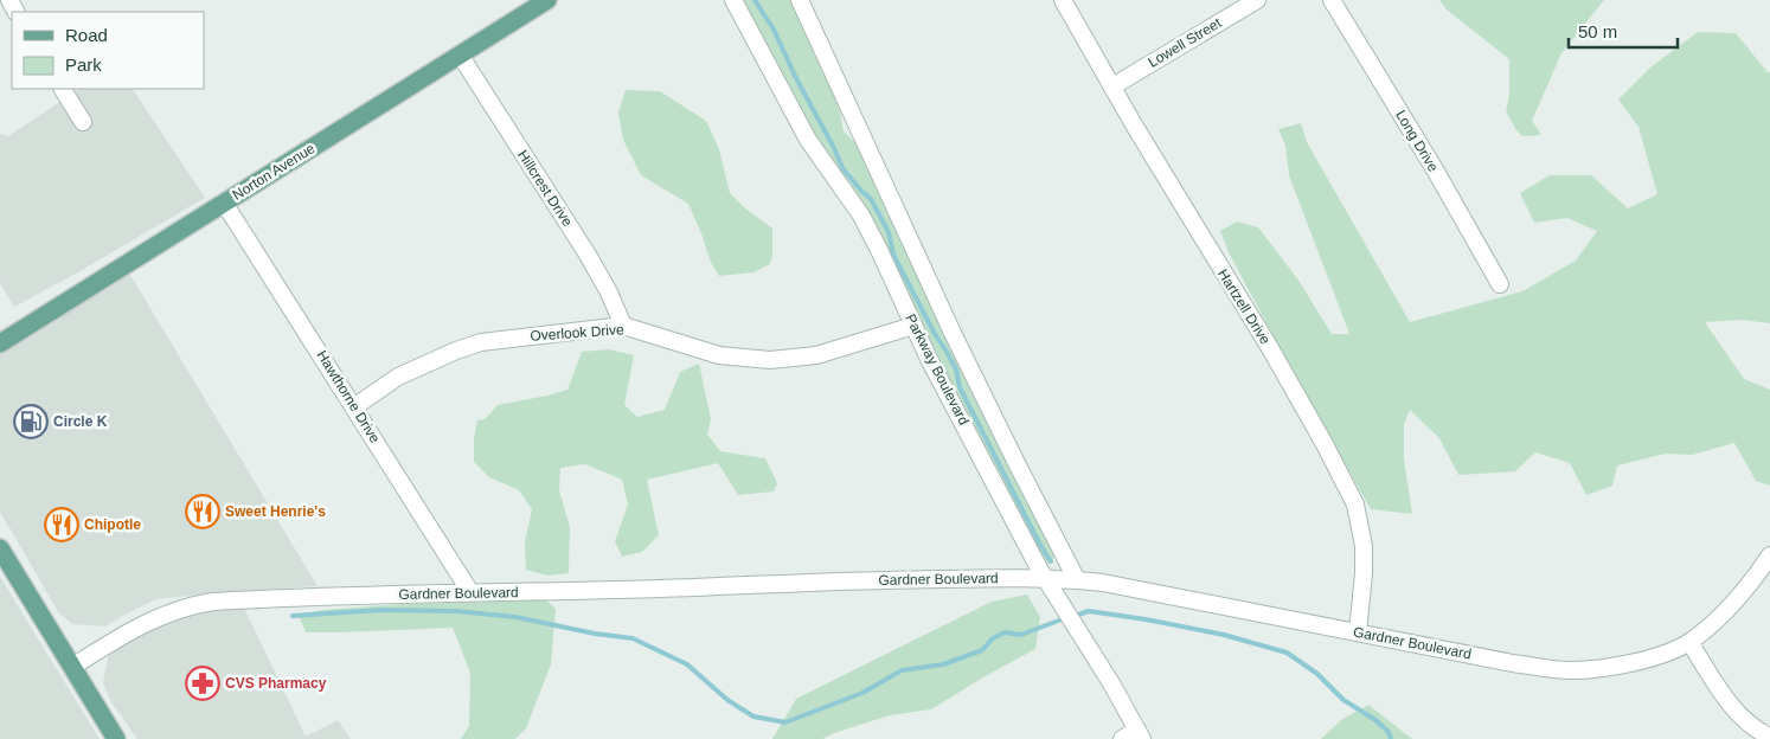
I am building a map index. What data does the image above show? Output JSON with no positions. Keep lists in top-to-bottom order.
{
  "streets": {
    "main road": ["Norton Avenue"],
    "street": [
      "Lowell Street",
      "Long Drive",
      "Hillcrest Drive",
      "Hartzell Drive",
      "Overlook Drive",
      "Parkway Boulevard",
      "Hawthorne Drive",
      "Gardner Boulevard"
    ]
  },
  "crossings": [
    ["Lowell Street", "Hartzell Drive"],
    ["Norton Avenue", "Hillcrest Drive"],
    ["Norton Avenue", "Hawthorne Drive"],
    ["Hillcrest Drive", "Overlook Drive"],
    ["Hartzell Drive", "Gardner Boulevard"],
    ["Overlook Drive", "Parkway Boulevard"],
    ["Overlook Drive", "Hawthorne Drive"],
    ["Parkway Boulevard", "Gardner Boulevard"],
    ["Hawthorne Drive", "Gardner Boulevard"]
  ],
  "places": {
    "fuel station": ["Circle K"],
    "restaurant": ["Sweet Henrie's", "Chipotle"],
    "pharmacy": ["CVS Pharmacy"]
  },
  "legend": ["Road", "Park"],
  "scale_bar": "50 m"
}
